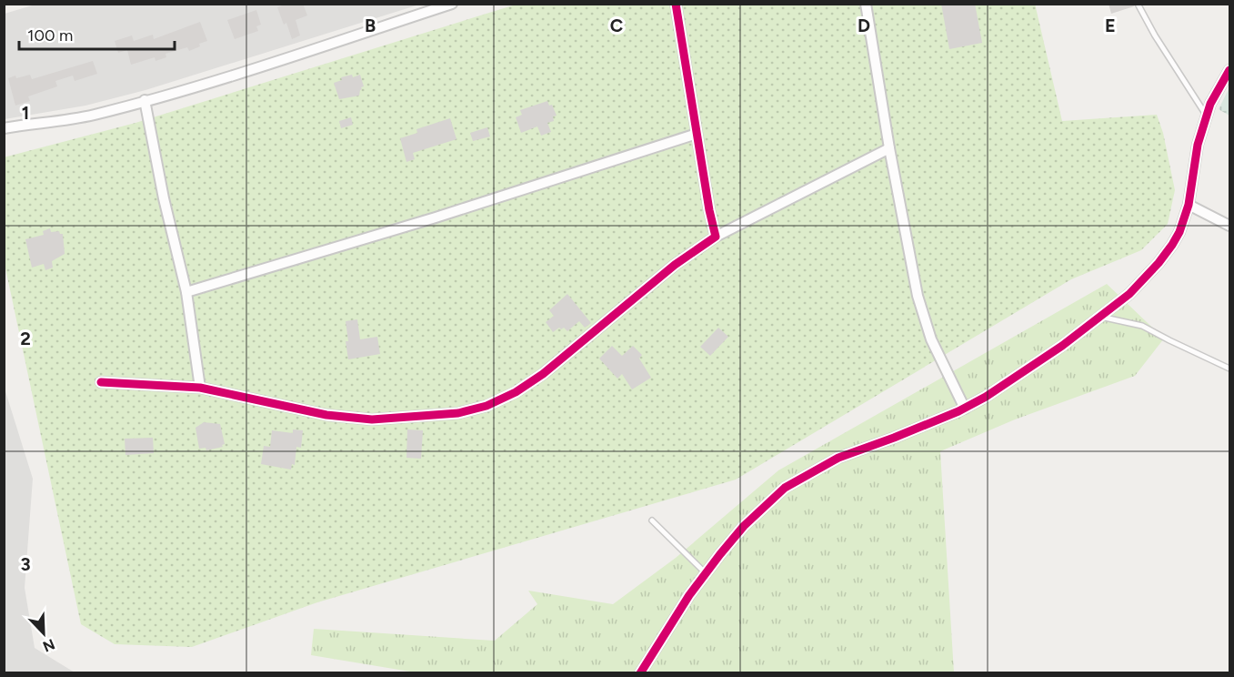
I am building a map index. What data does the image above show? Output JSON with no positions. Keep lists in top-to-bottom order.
{
  "scale_bar": "100 m",
  "north": "bottom right",
  "grid": {
    "columns": [
      "B",
      "C",
      "D",
      "E"
    ],
    "rows": ["1", "2", "3"]
  }
}
